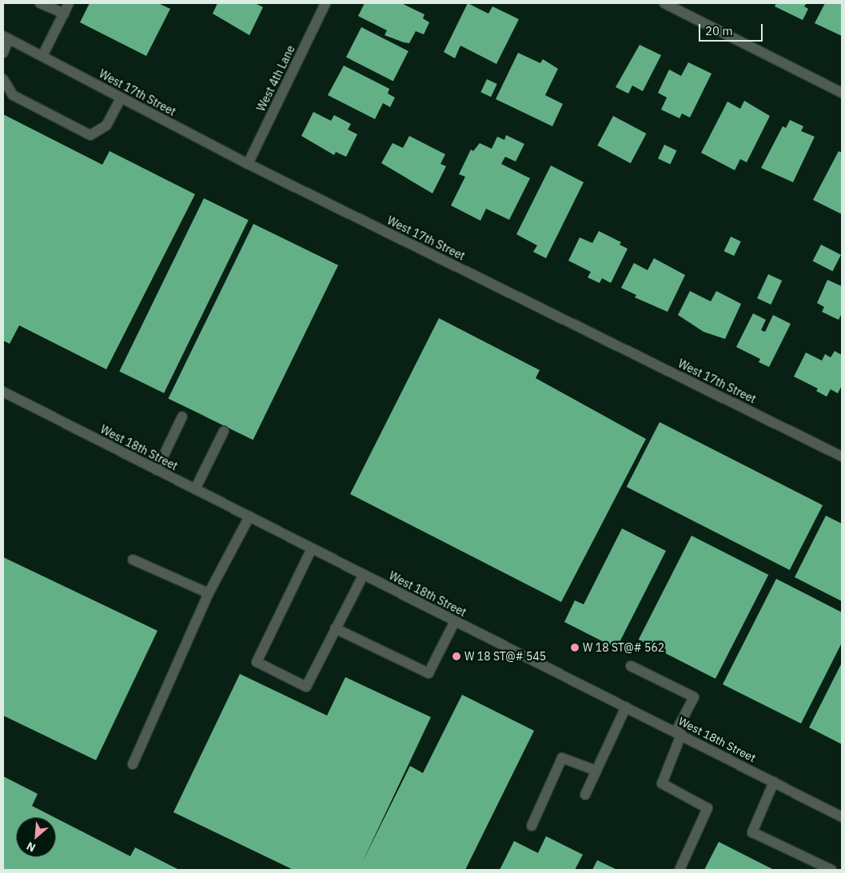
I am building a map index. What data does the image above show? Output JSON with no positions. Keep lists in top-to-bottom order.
{
  "streets": {
    "street": ["West 4th Lane", "West 17th Street", "West 18th Street"]
  },
  "crossings": [
    ["West 4th Lane", "West 17th Street"]
  ],
  "places": ["W 18 ST@# 562", "W 18 ST@# 545"],
  "scale_bar": "20 m",
  "north": "bottom left"
}
